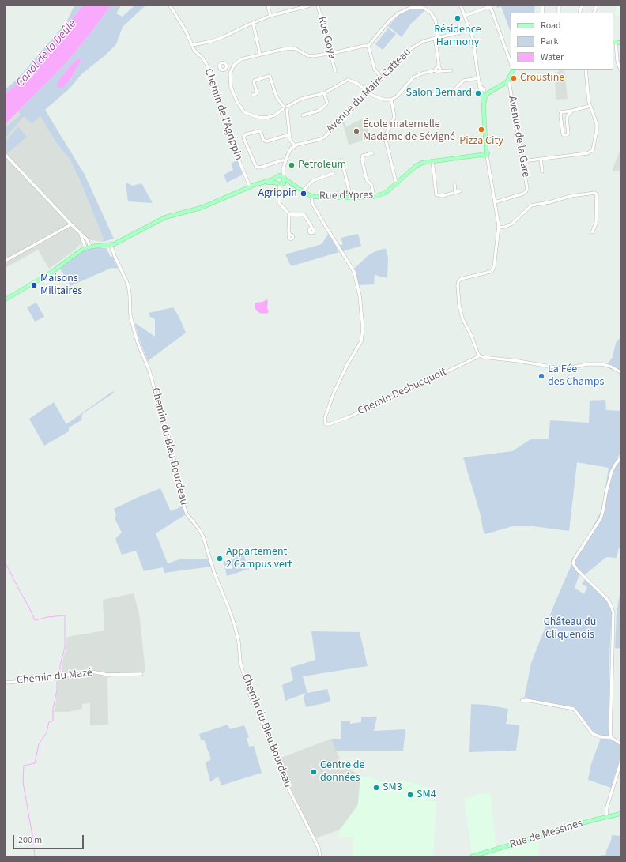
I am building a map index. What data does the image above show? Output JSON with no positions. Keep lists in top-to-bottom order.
{
  "streets": {
    "main road": ["Rue d'Ypres", "Rue de Messines"],
    "street": [
      "Rue Goya",
      "Avenue du Maire Catteau",
      "Chemin de l'Agrippin",
      "Avenue de la Gare",
      "Chemin Desbucquoit",
      "Chemin du Bleu Bourdeau",
      "Chemin du Mazé"
    ]
  },
  "crossings": [
    ["Chemin de l'Agrippin", "Rue d'Ypres"],
    ["Rue d'Ypres", "Chemin Desbucquoit"],
    ["Rue d'Ypres", "Chemin du Bleu Bourdeau"]
  ],
  "water": ["Canal de la Deûle"],
  "parks": ["Château du Cliquenois"],
  "places": [
    "Résidence Harmony",
    "Croustine",
    "Salon Bernard",
    "Pizza City",
    "École maternelle Madame de Sévigné",
    "Petroleum",
    "Agrippin",
    "Maisons Militaires",
    "La Fée des Champs",
    "Appartement 2 Campus vert",
    "Centre de données",
    "SM3",
    "SM4"
  ],
  "legend": ["Road", "Park", "Water"],
  "scale_bar": "200 m"
}
